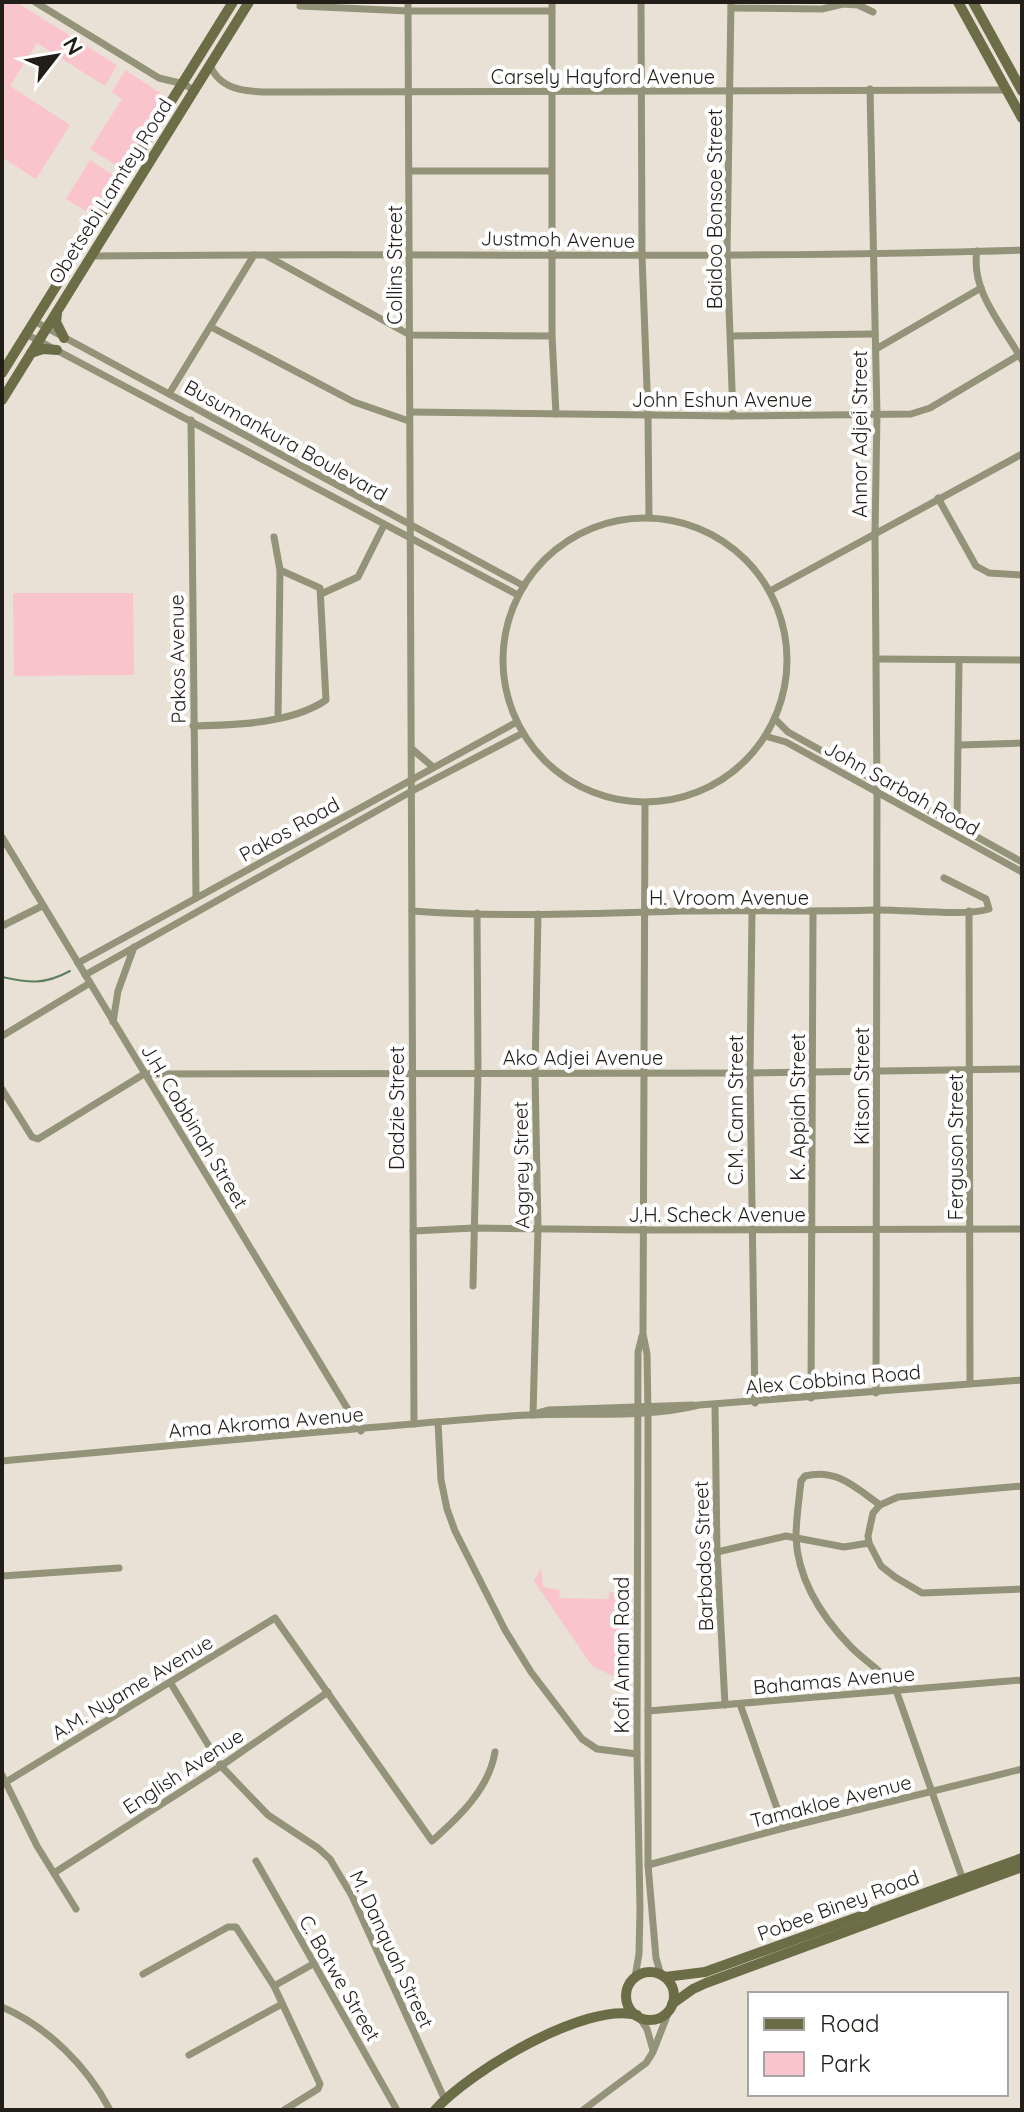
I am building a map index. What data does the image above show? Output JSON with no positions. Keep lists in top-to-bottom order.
{
  "streets": {
    "main road": ["Obetsebi Lamtey Road", "Pobee Biney Road"],
    "street": [
      "Carsely Hayford Avenue",
      "Baidoo Bonsoe Street",
      "Justmoh Avenue",
      "Collins Street",
      "John Eshun Avenue",
      "Annor Adjei Street",
      "Busumankura Boulevard",
      "Pakos Avenue",
      "John Sarbah Road",
      "Pakos Road",
      "H. Vroom Avenue",
      "Ako Adjei Avenue",
      "Kitson Street",
      "K. Appiah Street",
      "Dadzie Street",
      "C.M. Cann Street",
      "J.H. Cobbinah Street",
      "Ferguson Street",
      "Aggrey Street",
      "J.H. Scheck Avenue",
      "Alex Cobbina Road",
      "Ama Akroma Avenue",
      "Barbados Street",
      "Kofi Annan Road",
      "Bahamas Avenue",
      "A.M. Nyame Avenue",
      "English Avenue",
      "Tamakloe Avenue",
      "M. Danquah Street",
      "C. Botwe Street"
    ]
  },
  "crossings": [
    ["Carsely Hayford Avenue", "Obetsebi Lamtey Road"],
    ["Carsely Hayford Avenue", "Baidoo Bonsoe Street"],
    ["Carsely Hayford Avenue", "Collins Street"],
    ["Carsely Hayford Avenue", "Annor Adjei Street"],
    ["Obetsebi Lamtey Road", "Justmoh Avenue"],
    ["Obetsebi Lamtey Road", "Busumankura Boulevard"],
    ["Baidoo Bonsoe Street", "Justmoh Avenue"],
    ["Baidoo Bonsoe Street", "John Eshun Avenue"],
    ["Justmoh Avenue", "Collins Street"],
    ["Justmoh Avenue", "Annor Adjei Street"],
    ["Collins Street", "John Eshun Avenue"],
    ["Collins Street", "Busumankura Boulevard"],
    ["John Eshun Avenue", "Annor Adjei Street"],
    ["Annor Adjei Street", "John Sarbah Road"],
    ["Annor Adjei Street", "Kitson Street"],
    ["Busumankura Boulevard", "Pakos Avenue"],
    ["Busumankura Boulevard", "John Sarbah Road"],
    ["Busumankura Boulevard", "Pakos Road"],
    ["Busumankura Boulevard", "Kofi Annan Road"],
    ["Pakos Avenue", "Pakos Road"],
    ["John Sarbah Road", "Pakos Road"],
    ["John Sarbah Road", "Kitson Street"],
    ["John Sarbah Road", "Kofi Annan Road"],
    ["Pakos Road", "Dadzie Street"],
    ["Pakos Road", "J.H. Cobbinah Street"],
    ["Pakos Road", "Kofi Annan Road"],
    ["H. Vroom Avenue", "Kitson Street"],
    ["H. Vroom Avenue", "K. Appiah Street"],
    ["H. Vroom Avenue", "Dadzie Street"],
    ["H. Vroom Avenue", "C.M. Cann Street"],
    ["H. Vroom Avenue", "Ferguson Street"],
    ["H. Vroom Avenue", "Aggrey Street"],
    ["H. Vroom Avenue", "Kofi Annan Road"],
    ["Ako Adjei Avenue", "Kitson Street"],
    ["Ako Adjei Avenue", "K. Appiah Street"],
    ["Ako Adjei Avenue", "Dadzie Street"],
    ["Ako Adjei Avenue", "C.M. Cann Street"],
    ["Ako Adjei Avenue", "J.H. Cobbinah Street"],
    ["Ako Adjei Avenue", "Ferguson Street"],
    ["Ako Adjei Avenue", "Aggrey Street"],
    ["Ako Adjei Avenue", "Kofi Annan Road"],
    ["Kitson Street", "J.H. Scheck Avenue"],
    ["Kitson Street", "Alex Cobbina Road"],
    ["K. Appiah Street", "J.H. Scheck Avenue"],
    ["K. Appiah Street", "Alex Cobbina Road"],
    ["Dadzie Street", "J.H. Scheck Avenue"],
    ["Dadzie Street", "Ama Akroma Avenue"],
    ["C.M. Cann Street", "J.H. Scheck Avenue"],
    ["C.M. Cann Street", "Alex Cobbina Road"],
    ["J.H. Cobbinah Street", "Ama Akroma Avenue"],
    ["Ferguson Street", "J.H. Scheck Avenue"],
    ["Ferguson Street", "Alex Cobbina Road"],
    ["Aggrey Street", "J.H. Scheck Avenue"],
    ["Aggrey Street", "Ama Akroma Avenue"],
    ["J.H. Scheck Avenue", "Kofi Annan Road"],
    ["Alex Cobbina Road", "Ama Akroma Avenue"],
    ["Alex Cobbina Road", "Barbados Street"],
    ["Alex Cobbina Road", "Kofi Annan Road"],
    ["Ama Akroma Avenue", "Kofi Annan Road"],
    ["Barbados Street", "Bahamas Avenue"],
    ["Kofi Annan Road", "Bahamas Avenue"],
    ["Kofi Annan Road", "Tamakloe Avenue"],
    ["Kofi Annan Road", "Pobee Biney Road"],
    ["A.M. Nyame Avenue", "English Avenue"],
    ["A.M. Nyame Avenue", "M. Danquah Street"],
    ["English Avenue", "M. Danquah Street"]
  ],
  "legend": ["Road", "Park"],
  "north": "top right"
}
